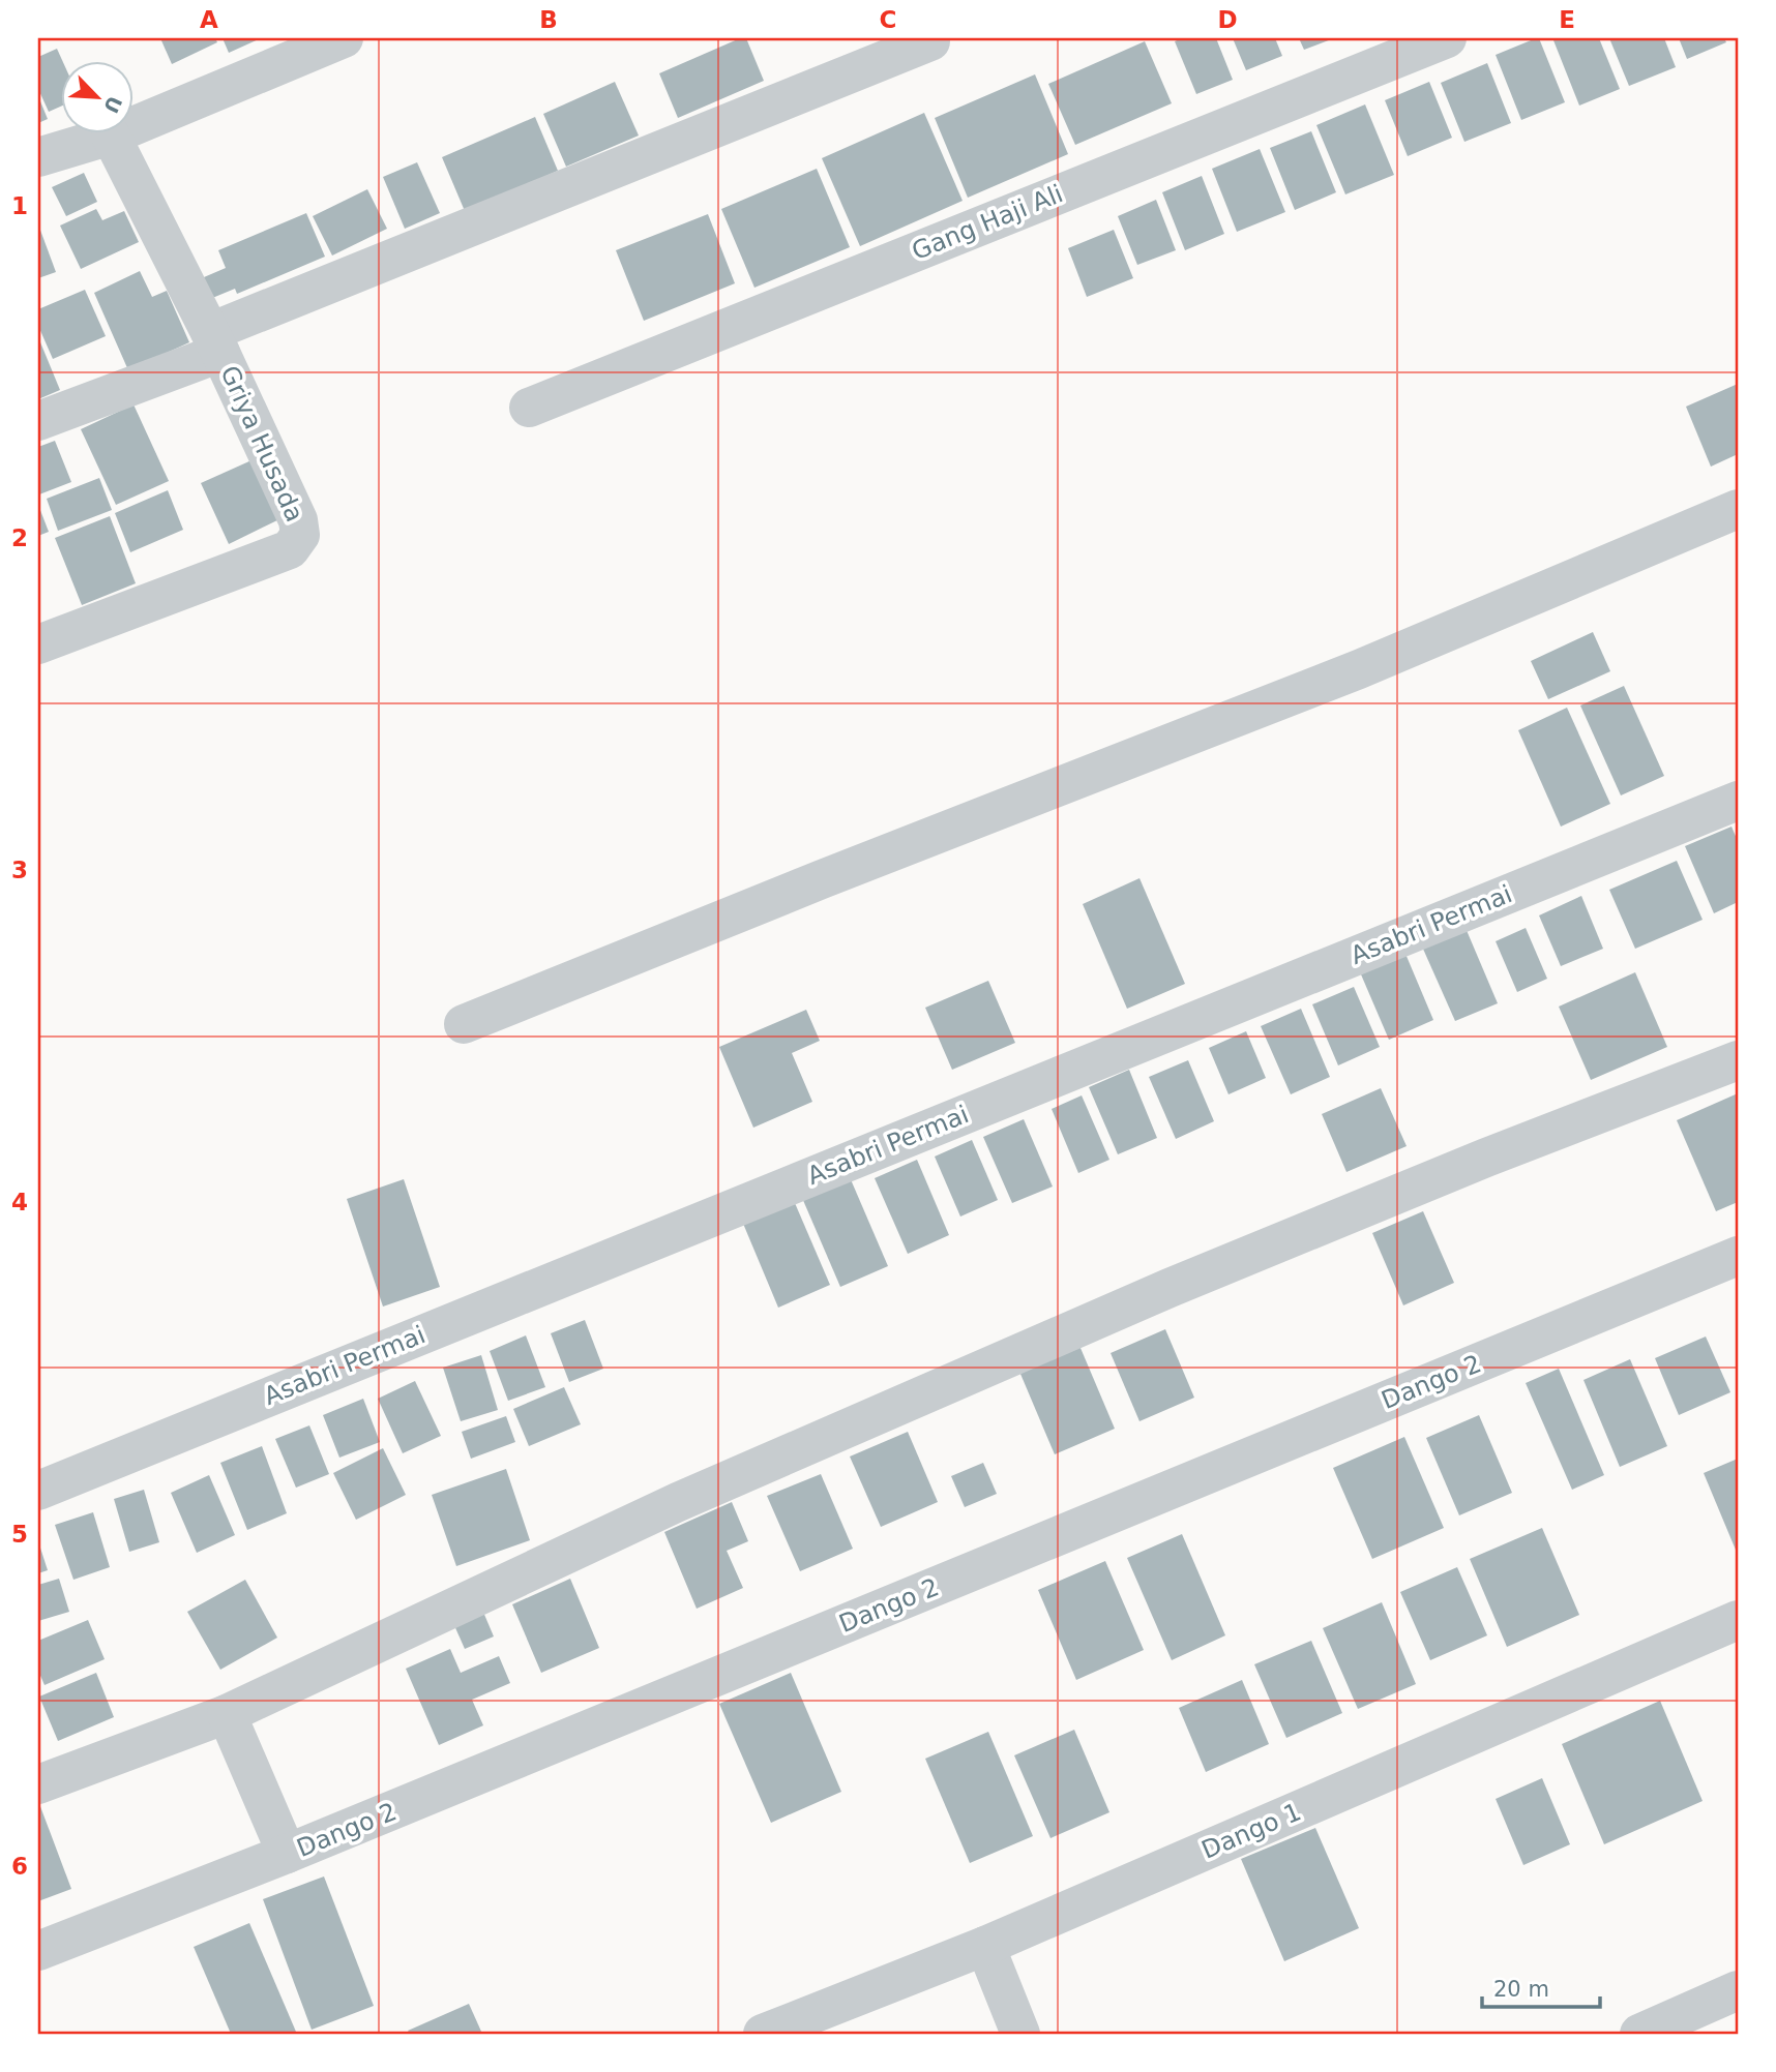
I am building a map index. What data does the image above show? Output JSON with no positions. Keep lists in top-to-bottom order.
{
  "streets": {
    "street": [
      "Gang Haji Ali",
      "Griya Husada",
      "Asabri Permai",
      "Dango 2",
      "Dango 1"
    ]
  },
  "scale_bar": "20 m",
  "north": "bottom right",
  "grid": {
    "columns": [
      "A",
      "B",
      "C",
      "D",
      "E"
    ],
    "rows": [
      "1",
      "2",
      "3",
      "4",
      "5",
      "6"
    ]
  }
}
